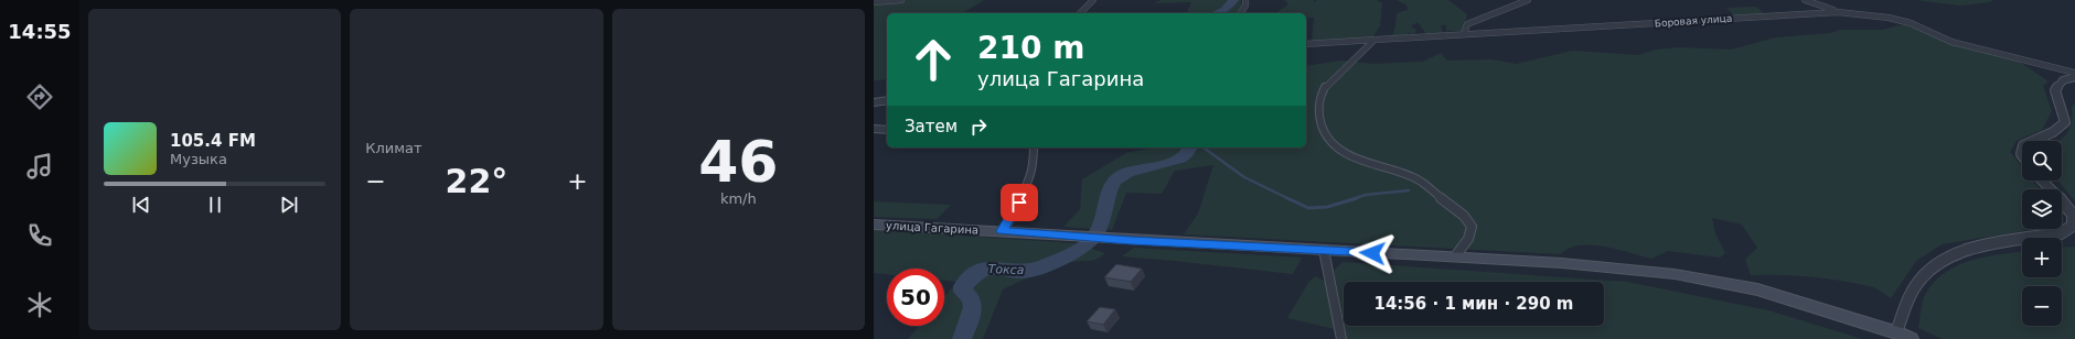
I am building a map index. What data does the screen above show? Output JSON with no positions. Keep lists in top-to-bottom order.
{
  "streets": {
    "main road": ["улица Гагарина"],
    "street": ["Боровая улица"]
  },
  "water": ["Токса"],
  "page": {
    "tabs": "14:55",
    "tile": [
      "Климат",
      ["46", "km/h"]
    ],
    "turn": ["210 m", "улица Гагарина"],
    "then": "Затем",
    "song": ["105.4 FM", "Музыка"],
    "map_buttons": ["+", "−"],
    "heat": ["−", "22°", "+"],
    "limit": "50",
    "trip": "14:56 · 1 мин · 290 m"
  }
}
